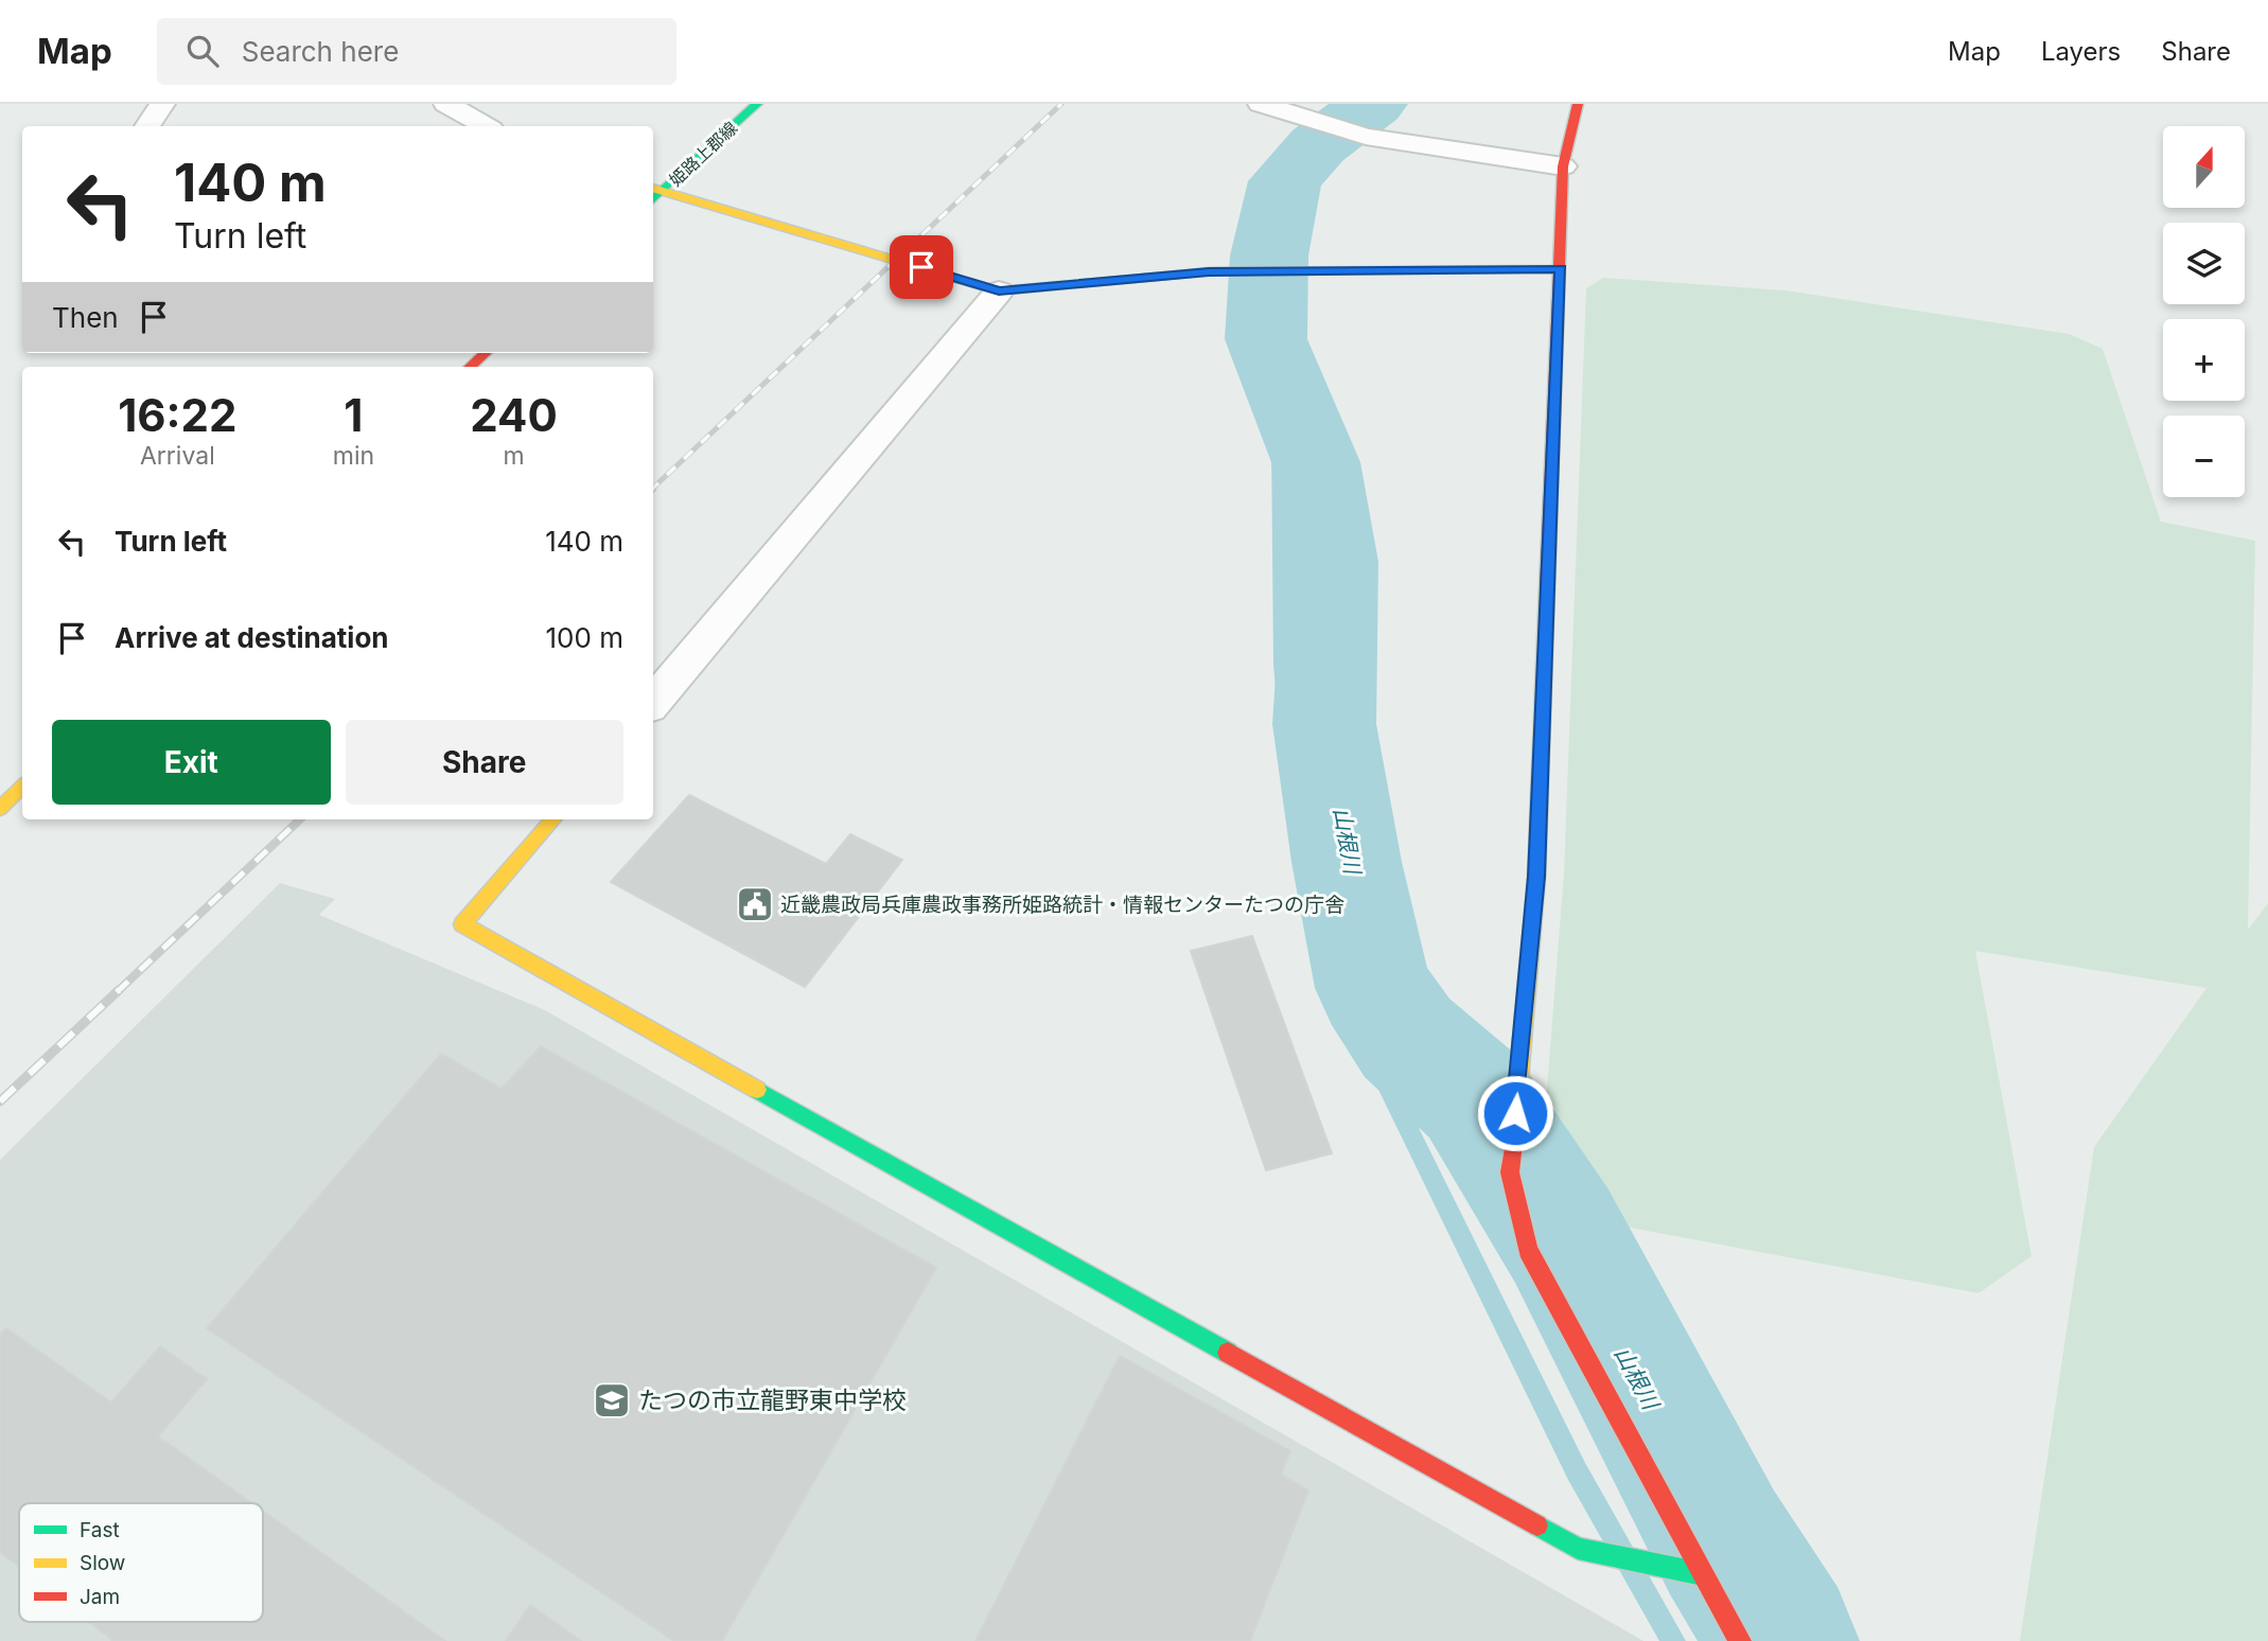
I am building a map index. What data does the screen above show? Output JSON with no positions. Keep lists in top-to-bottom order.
{
  "streets": {
    "street": ["姫路上郡線"]
  },
  "water": ["山根川"],
  "places": {
    "public building": ["近畿農政局兵庫農政事務所姫路統計・情報センターたつの庁舎"],
    "school or university": ["たつの市立龍野東中学校"]
  },
  "legend": ["Fast", "Slow", "Jam"],
  "north": "top",
  "page": {
    "header": "Map",
    "search": "Search here",
    "nav": ["Map", "Layers", "Share"],
    "map_buttons": ["+", "−"],
    "turn": ["140 m", "Turn left"],
    "then": "Then",
    "eta": [
      "16:22",
      "Arrival",
      "1",
      "min",
      "240",
      "m"
    ],
    "list": [
      {
        "name": "Turn left",
        "value": "140 m"
      },
      {
        "name": "Arrive at destination",
        "value": "100 m"
      }
    ],
    "buttons": ["Exit", "Share"]
  }
}
